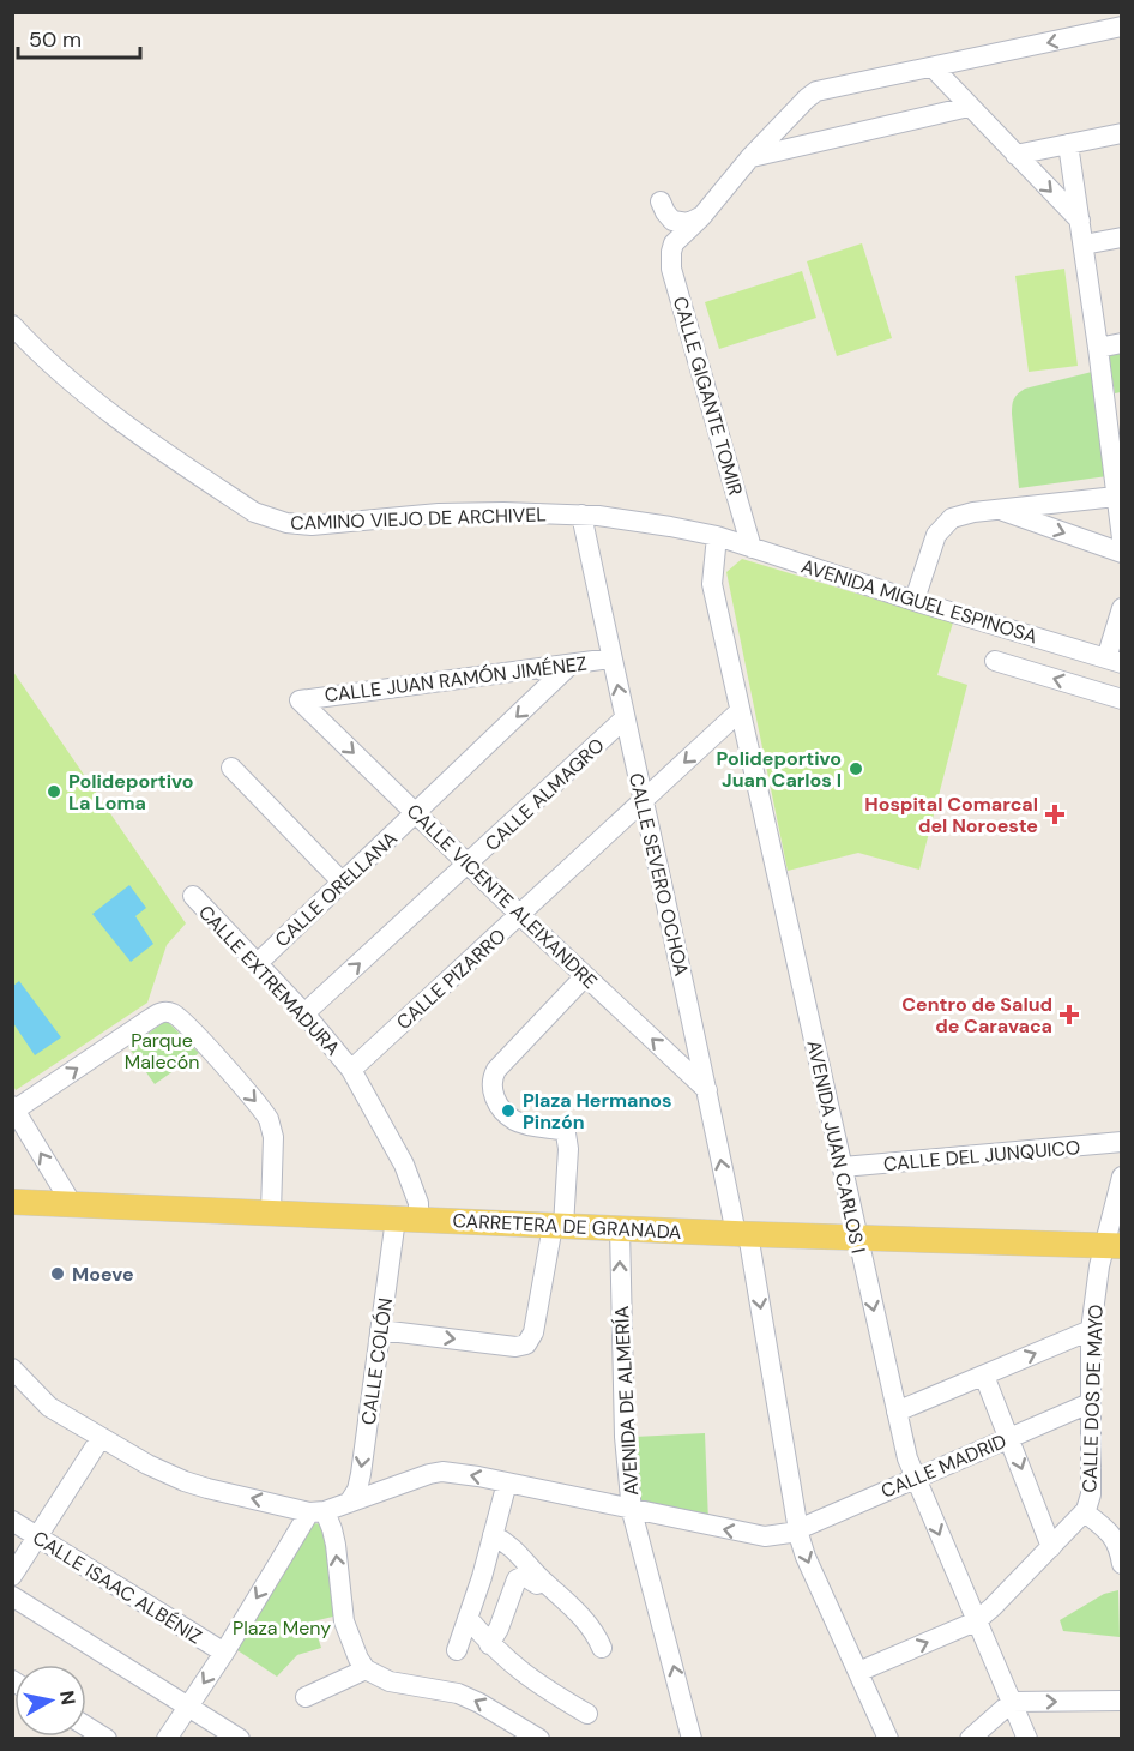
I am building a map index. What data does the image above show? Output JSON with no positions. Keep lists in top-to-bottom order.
{
  "streets": {
    "main road": ["CARRETERA DE GRANADA"],
    "street": [
      "CALLE GIGANTE TOMIR",
      "CAMINO VIEJO DE ARCHIVEL",
      "AVENIDA MIGUEL ESPINOSA",
      "CALLE JUAN RAMÓN JIMÉNEZ",
      "CALLE ALMAGRO",
      "CALLE SEVERO OCHOA",
      "CALLE ORELLANA",
      "CALLE VICENTE ALEIXANDRE",
      "CALLE PIZARRO",
      "CALLE EXTREMADURA",
      "AVENIDA JUAN CARLOS I",
      "CALLE DEL JUNQUICO",
      "CALLE COLÓN",
      "CALLE DOS DE MAYO",
      "AVENIDA DE ALMERÍA",
      "CALLE MADRID",
      "CALLE ISAAC ALBÉNIZ"
    ]
  },
  "crossings": [
    ["CALLE GIGANTE TOMIR", "AVENIDA MIGUEL ESPINOSA"],
    ["CAMINO VIEJO DE ARCHIVEL", "AVENIDA MIGUEL ESPINOSA"],
    ["CAMINO VIEJO DE ARCHIVEL", "CALLE SEVERO OCHOA"],
    ["CAMINO VIEJO DE ARCHIVEL", "AVENIDA JUAN CARLOS I"],
    ["AVENIDA MIGUEL ESPINOSA", "AVENIDA JUAN CARLOS I"],
    ["CALLE JUAN RAMÓN JIMÉNEZ", "CALLE SEVERO OCHOA"],
    ["CALLE JUAN RAMÓN JIMÉNEZ", "CALLE ORELLANA"],
    ["CALLE JUAN RAMÓN JIMÉNEZ", "CALLE VICENTE ALEIXANDRE"],
    ["CALLE ALMAGRO", "CALLE SEVERO OCHOA"],
    ["CALLE ALMAGRO", "CALLE VICENTE ALEIXANDRE"],
    ["CALLE ALMAGRO", "CALLE EXTREMADURA"],
    ["CALLE SEVERO OCHOA", "CALLE VICENTE ALEIXANDRE"],
    ["CALLE SEVERO OCHOA", "CALLE PIZARRO"],
    ["CALLE SEVERO OCHOA", "CARRETERA DE GRANADA"],
    ["CALLE SEVERO OCHOA", "CALLE DOS DE MAYO"],
    ["CALLE SEVERO OCHOA", "CALLE MADRID"],
    ["CALLE ORELLANA", "CALLE VICENTE ALEIXANDRE"],
    ["CALLE ORELLANA", "CALLE EXTREMADURA"],
    ["CALLE VICENTE ALEIXANDRE", "CALLE PIZARRO"],
    ["CALLE PIZARRO", "CALLE EXTREMADURA"],
    ["CALLE PIZARRO", "AVENIDA JUAN CARLOS I"],
    ["CALLE EXTREMADURA", "CARRETERA DE GRANADA"],
    ["CALLE EXTREMADURA", "CALLE COLÓN"],
    ["AVENIDA JUAN CARLOS I", "CALLE DEL JUNQUICO"],
    ["AVENIDA JUAN CARLOS I", "CARRETERA DE GRANADA"],
    ["AVENIDA JUAN CARLOS I", "CALLE DOS DE MAYO"],
    ["AVENIDA JUAN CARLOS I", "CALLE MADRID"],
    ["CARRETERA DE GRANADA", "CALLE COLÓN"],
    ["CARRETERA DE GRANADA", "CALLE DOS DE MAYO"],
    ["CARRETERA DE GRANADA", "AVENIDA DE ALMERÍA"],
    ["CALLE COLÓN", "CALLE MADRID"],
    ["CALLE DOS DE MAYO", "CALLE MADRID"],
    ["AVENIDA DE ALMERÍA", "CALLE MADRID"]
  ],
  "one_way": [
    "CALLE ALMAGRO",
    "CALLE ORELLANA",
    "AVENIDA DE ALMERÍA",
    "CALLE MADRID"
  ],
  "parks": ["Parque Malecón", "Plaza Meny"],
  "places": {
    "other": [
      "Polideportivo Juan Carlos I",
      "Polideportivo La Loma",
      "Plaza Hermanos Pinzón",
      "Moeve"
    ],
    "health": ["Hospital Comarcal del Noroeste", "Centro de Salud de Caravaca"]
  },
  "scale_bar": "50 m",
  "north": "right"
}
